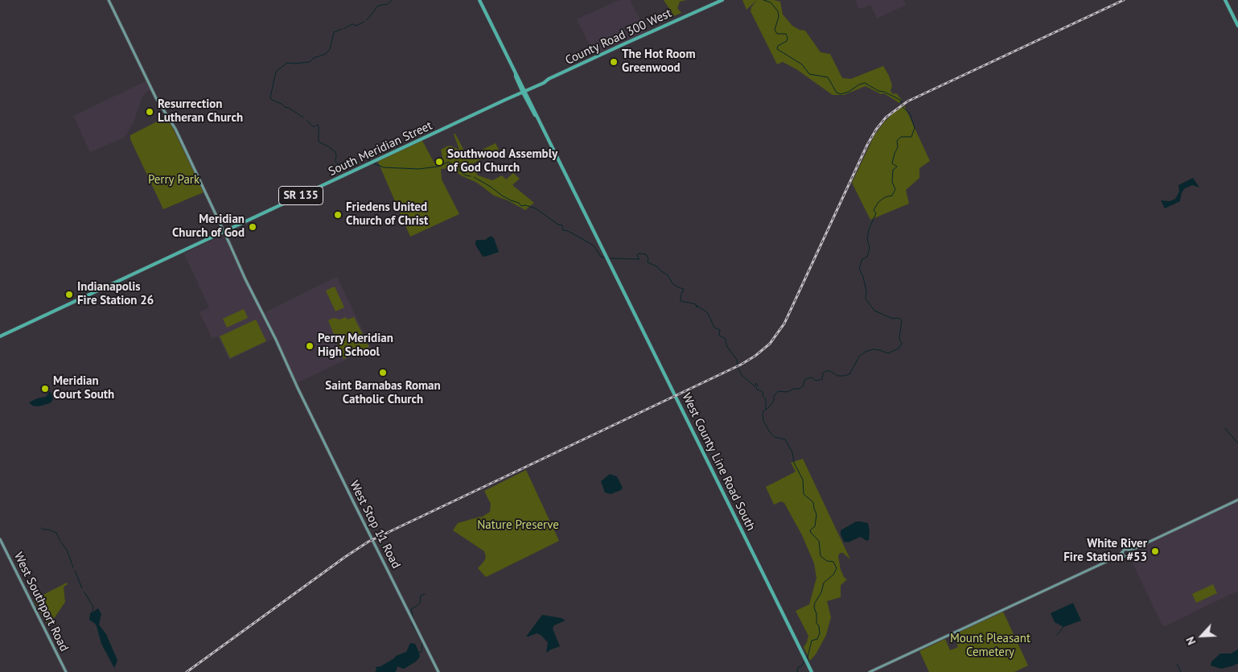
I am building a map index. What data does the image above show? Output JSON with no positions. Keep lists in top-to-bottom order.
{
  "streets": {
    "main road": [
      "County Road 300 West",
      "South Meridian Street",
      "SR 135",
      "West County Line Road South",
      "West Stop 11 Road",
      "West Southport Road"
    ]
  },
  "crossings": [
    ["County Road 300 West", "South Meridian Street"],
    ["County Road 300 West", "West County Line Road South"],
    ["South Meridian Street", "West County Line Road South"],
    ["South Meridian Street", "West Stop 11 Road"]
  ],
  "parks": ["Perry Park", "Nature Preserve", "Mount Pleasant Cemetery"],
  "places": [
    "The Hot Room Greenwood",
    "Resurrection Lutheran Church",
    "Southwood Assembly of God Church",
    "Friedens United Church of Christ",
    "Meridian Church of God",
    "Indianapolis Fire Station 26",
    "Perry Meridian High School",
    "Saint Barnabas Roman Catholic Church",
    "Meridian Court South",
    "White River Fire Station #53"
  ],
  "north": "bottom left"
}
